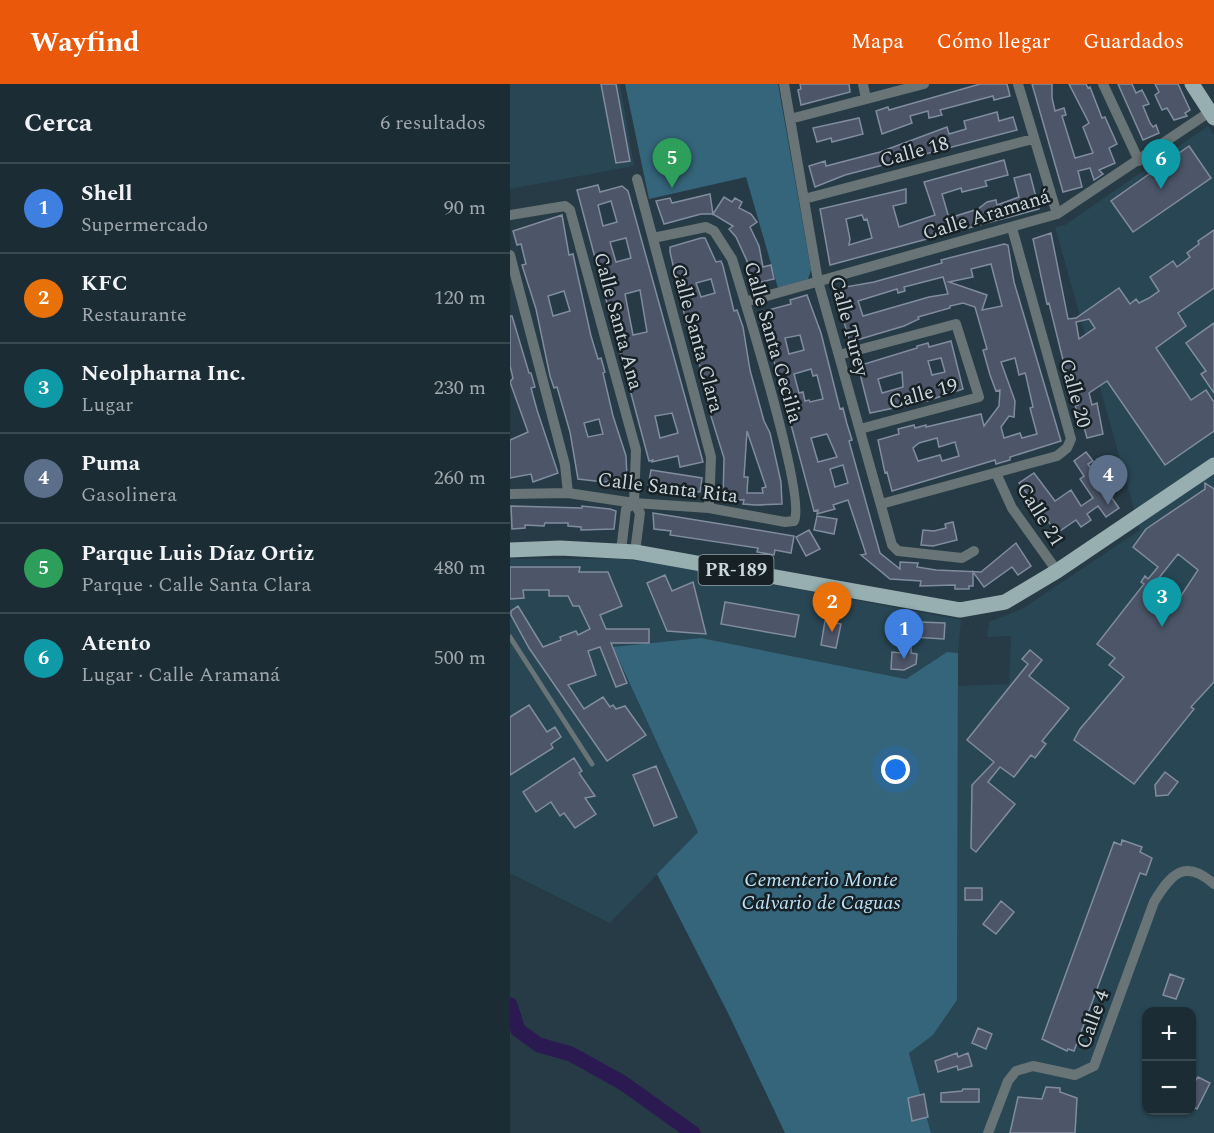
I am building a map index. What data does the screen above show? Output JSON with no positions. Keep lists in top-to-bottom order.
{
  "streets": {
    "main road": ["PR-189"],
    "street": [
      "Calle 18",
      "Calle Aramaná",
      "Calle Santa Ana",
      "Calle Turey",
      "Calle Santa Clara",
      "Calle Santa Cecilia",
      "Calle 19",
      "Calle 20",
      "Calle Santa Rita",
      "Calle 21",
      "Calle 4"
    ]
  },
  "crossings": [
    ["Calle 18", "Calle Turey"],
    ["Calle Aramaná", "Calle Turey"],
    ["Calle Aramaná", "Calle Santa Cecilia"],
    ["Calle Aramaná", "Calle 20"],
    ["Calle Santa Ana", "Calle Santa Rita"],
    ["Calle Santa Ana", "PR-189"],
    ["Calle Turey", "Calle 19"],
    ["Calle Turey", "Calle 20"],
    ["Calle Santa Clara", "Calle Santa Cecilia"],
    ["Calle Santa Clara", "Calle Santa Rita"],
    ["Calle Santa Cecilia", "Calle Santa Rita"],
    ["Calle 20", "Calle 21"],
    ["Calle 21", "PR-189"]
  ],
  "parks": ["Cementerio Monte Calvario de Caguas"],
  "page": {
    "header": "Wayfind",
    "nav": ["Mapa", "Cómo llegar", "Guardados"],
    "heading": ["Cerca", "6 resultados"],
    "pins": [
      "5",
      "6",
      "4",
      "3",
      "2",
      "1"
    ],
    "list": [
      {
        "mark": "1",
        "name": "Shell",
        "note": "Supermercado",
        "value": "90 m"
      },
      {
        "mark": "2",
        "name": "KFC",
        "note": "Restaurante",
        "value": "120 m"
      },
      {
        "mark": "3",
        "name": "Neolpharna Inc.",
        "note": "Lugar",
        "value": "230 m"
      },
      {
        "mark": "4",
        "name": "Puma",
        "note": "Gasolinera",
        "value": "260 m"
      },
      {
        "mark": "5",
        "name": "Parque Luis Díaz Ortiz",
        "note": "Parque · Calle Santa Clara",
        "value": "480 m"
      },
      {
        "mark": "6",
        "name": "Atento",
        "note": "Lugar · Calle Aramaná",
        "value": "500 m"
      }
    ],
    "map_buttons": ["+", "−"]
  }
}
